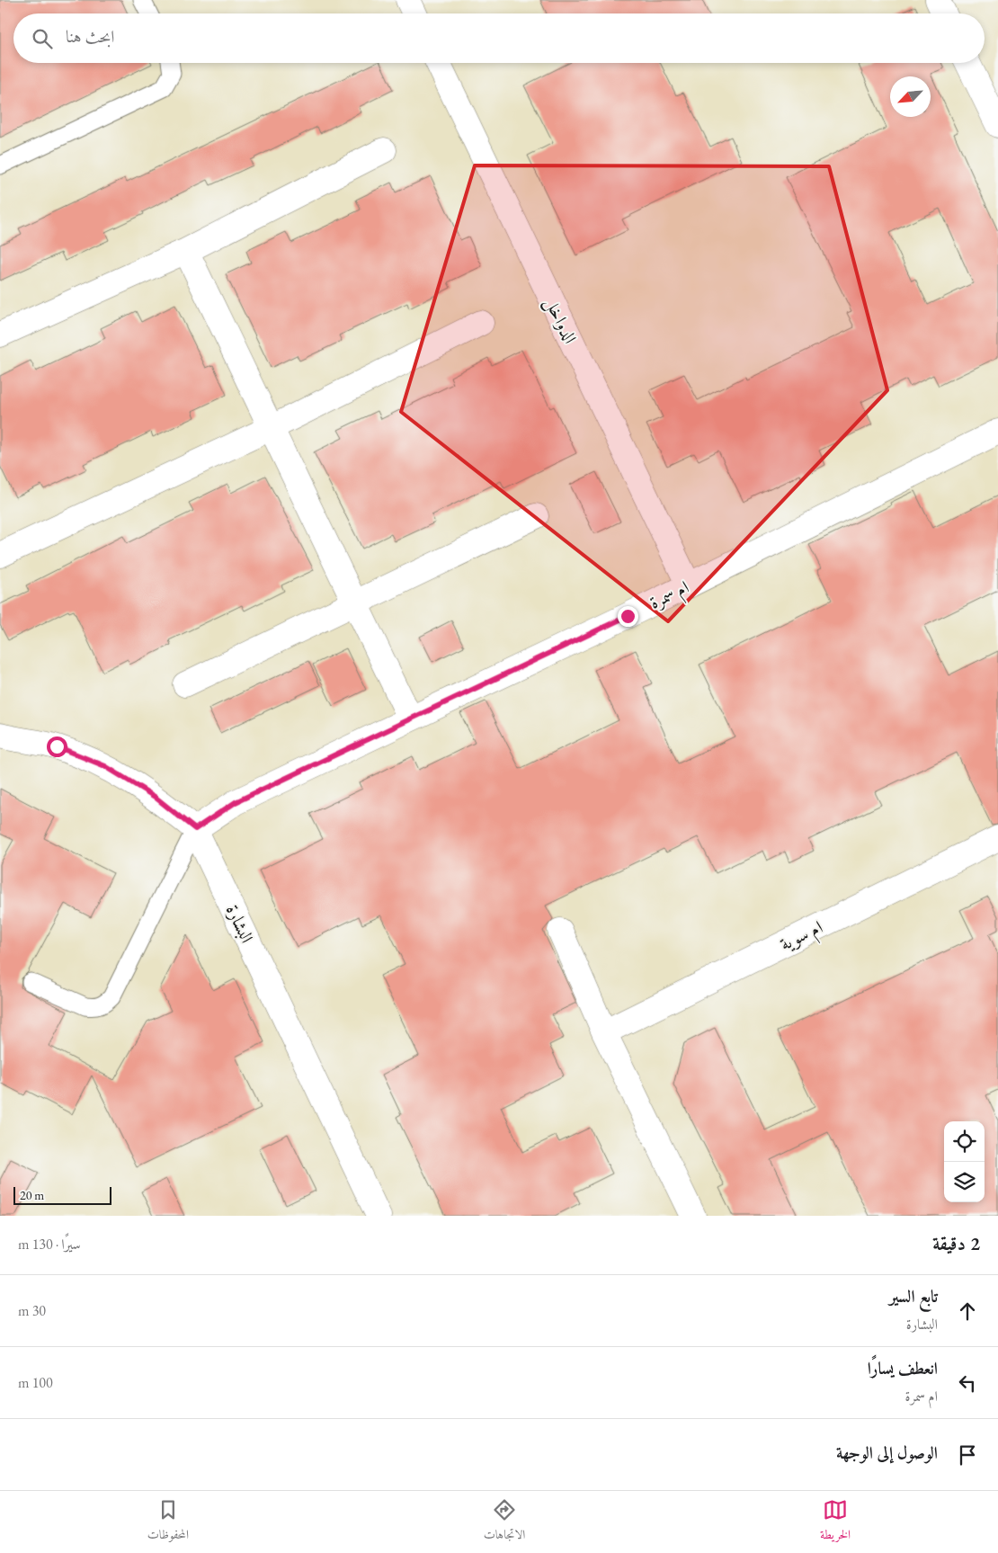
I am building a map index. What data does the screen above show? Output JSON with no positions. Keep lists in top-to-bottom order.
{
  "streets": {
    "street": [
      "الدواخل",
      "ام سمرة",
      "البشارة",
      "ام سوية"
    ]
  },
  "crossings": [
    ["الدواخل", "ام سمرة"],
    ["ام سمرة", "البشارة"]
  ],
  "scale_bar": "20 m",
  "north": "bottom left",
  "page": {
    "search": "ابحث هنا",
    "scale": "20 m",
    "heading": ["2 دقيقة", "سيرًا · 130 m"],
    "list": [
      ["تابع السير", "البشارة", "30 m"],
      ["انعطف يسارًا", "ام سمرة", "100 m"],
      "الوصول إلى الوجهة"
    ],
    "nav": ["الخريطة", "الاتجاهات", "المحفوظات"]
  }
}
